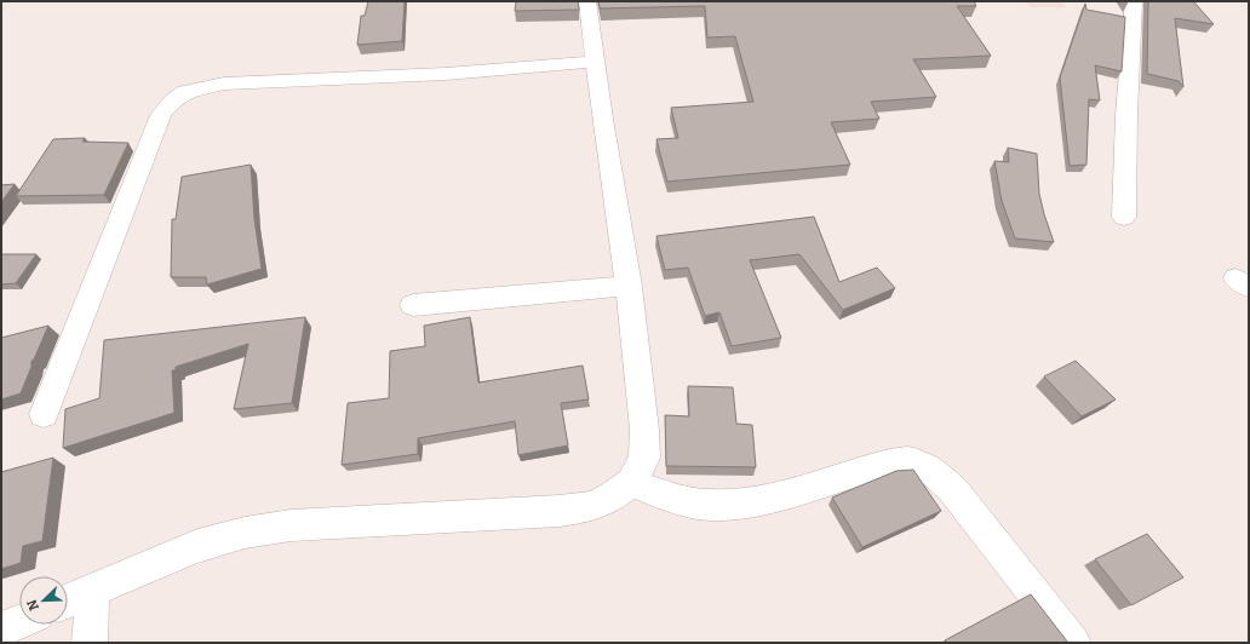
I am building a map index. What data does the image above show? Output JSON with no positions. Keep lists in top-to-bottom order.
{
  "north": "bottom left"
}
